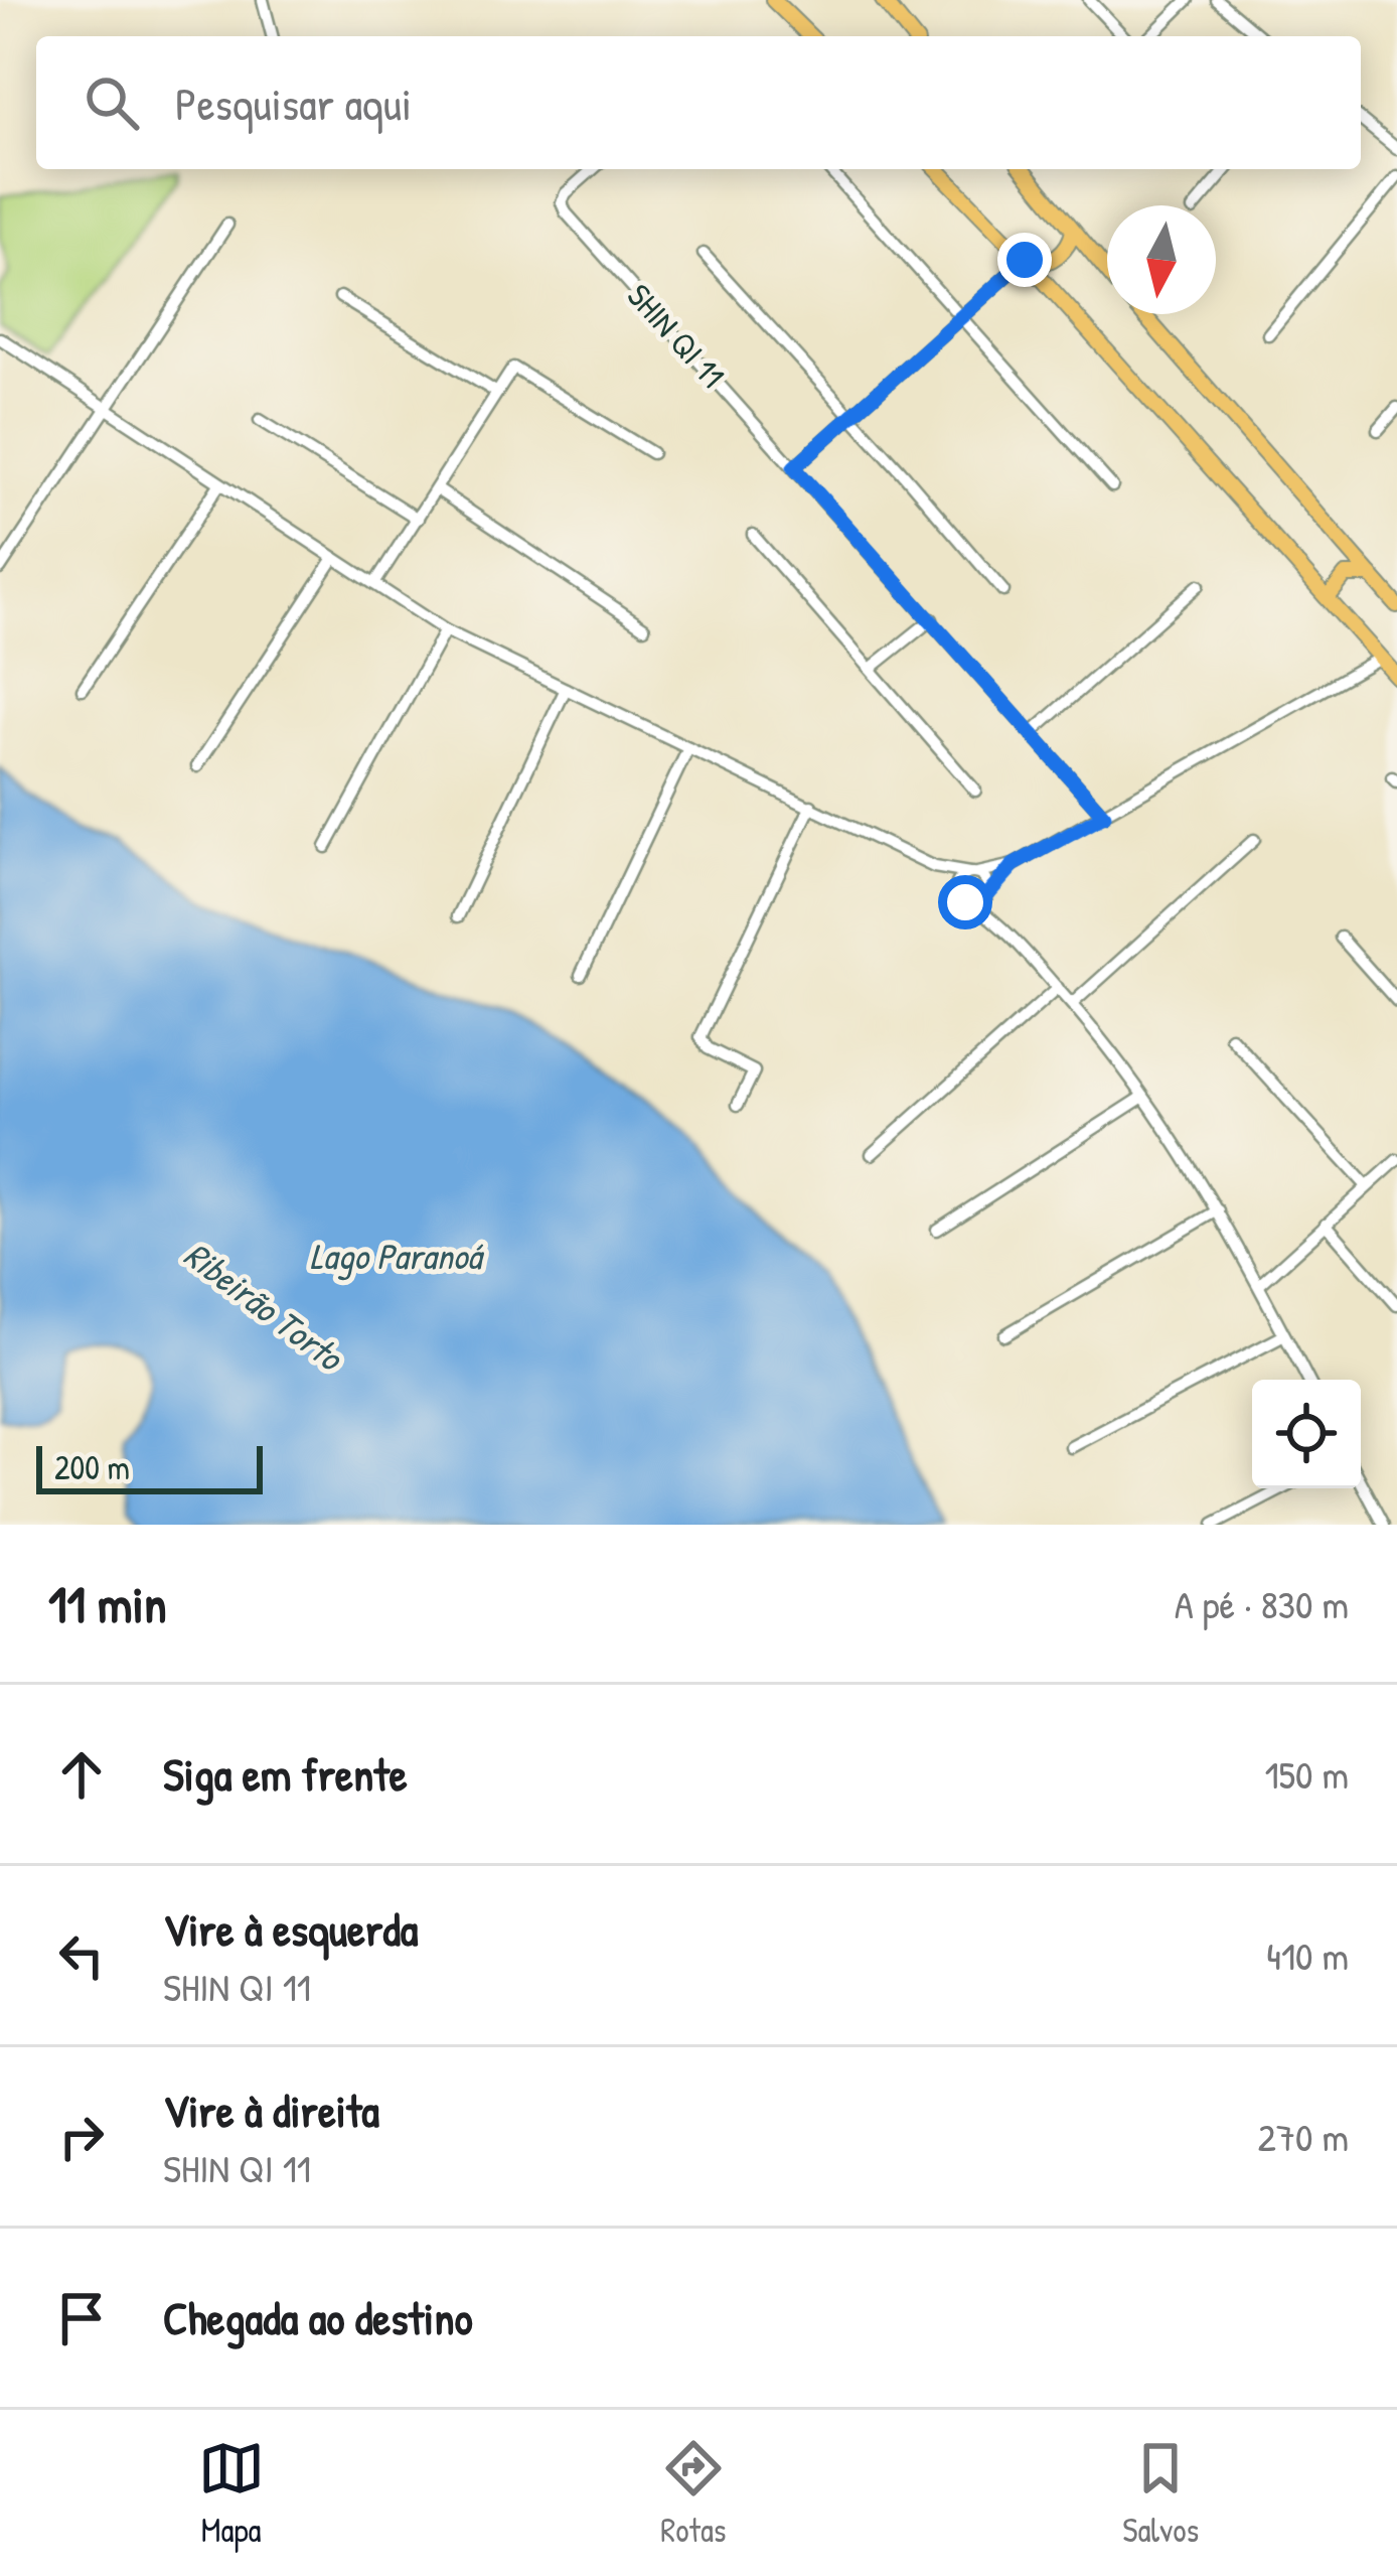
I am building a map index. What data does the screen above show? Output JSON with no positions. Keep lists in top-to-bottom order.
{
  "streets": {
    "street": ["SHIN QI 11"]
  },
  "water": ["Lago Paranoá", "Ribeirão Torto"],
  "scale_bar": "200 m",
  "north": "bottom",
  "page": {
    "search": "Pesquisar aqui",
    "scale": "200 m",
    "heading": ["11 min", "A pé · 830 m"],
    "list": [
      ["Siga em frente", "150 m"],
      ["Vire à esquerda", "SHIN QI 11", "410 m"],
      ["Vire à direita", "SHIN QI 11", "270 m"],
      "Chegada ao destino"
    ],
    "nav": ["Mapa", "Rotas", "Salvos"]
  }
}
